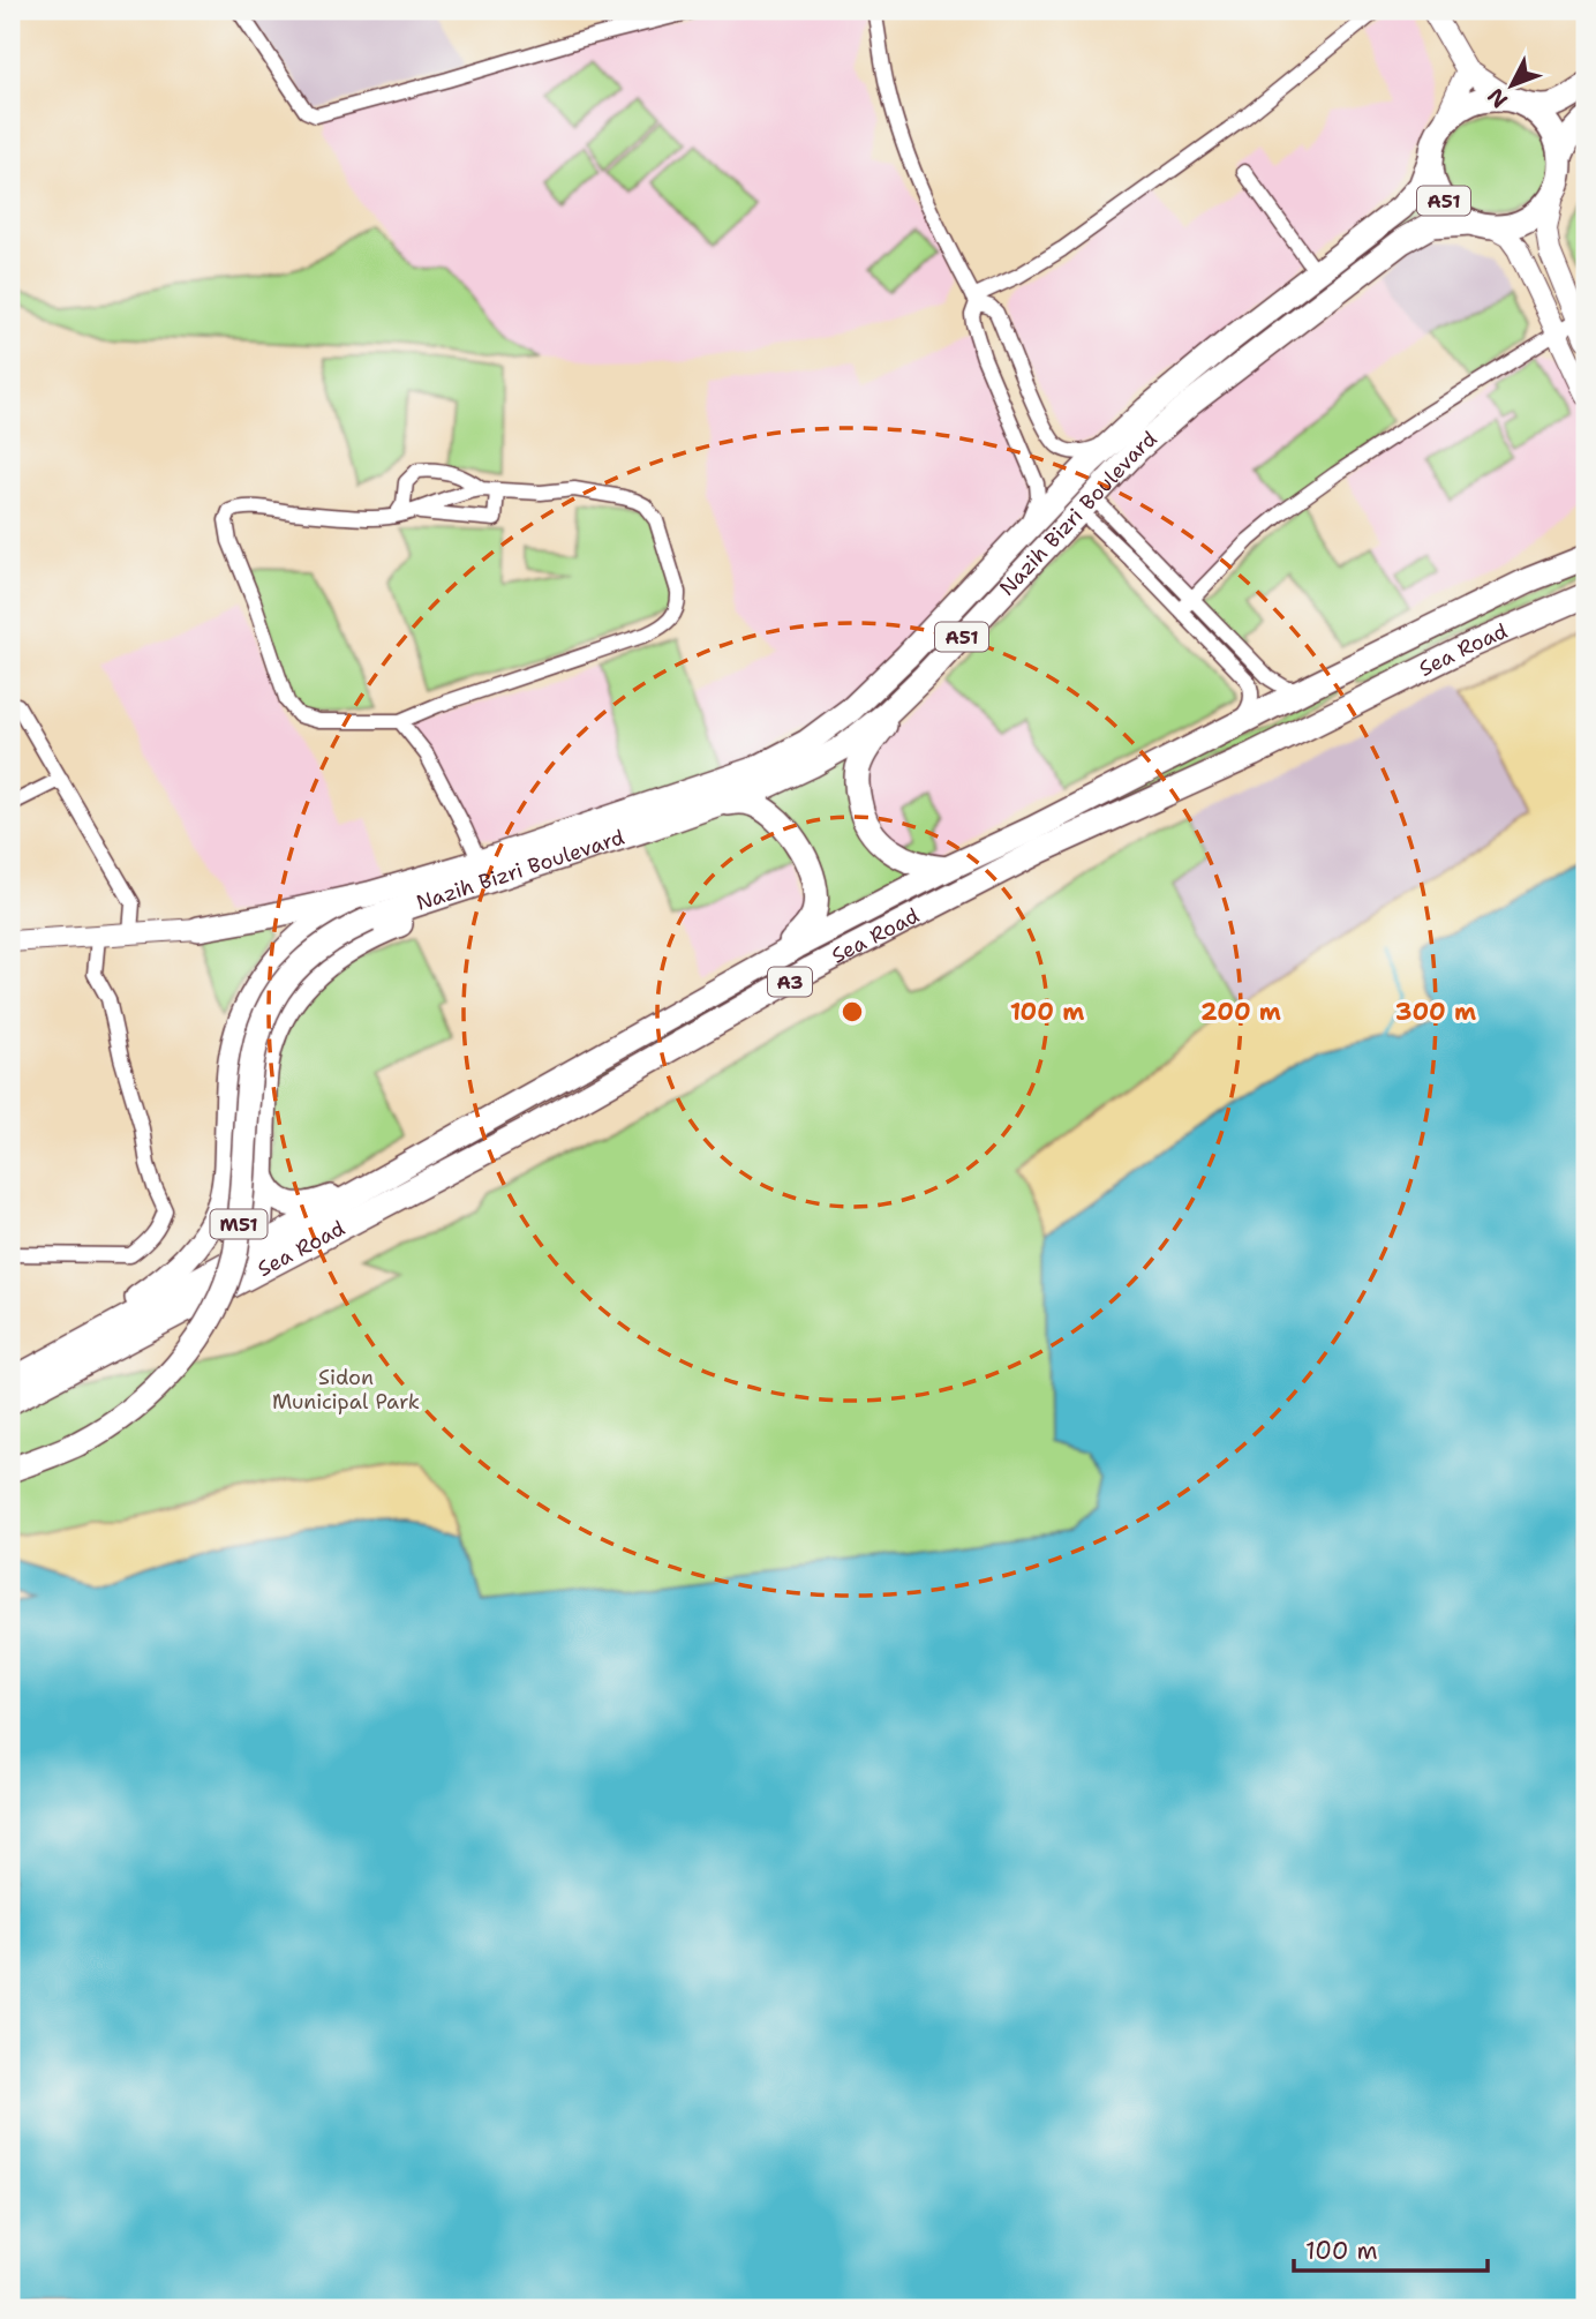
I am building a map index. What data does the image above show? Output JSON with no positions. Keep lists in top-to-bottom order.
{
  "streets": {
    "highway": [
      "A51",
      "Nazih Bizri Boulevard",
      "Sea Road",
      "A3",
      "M51"
    ]
  },
  "crossings": [
    ["A51", "Nazih Bizri Boulevard"],
    ["Nazih Bizri Boulevard", "M51"],
    ["Sea Road", "M51"]
  ],
  "parks": ["Sidon Municipal Park"],
  "scale_bar": "100 m",
  "north": "bottom left",
  "rings": ["100 m", "200 m", "300 m"]
}
